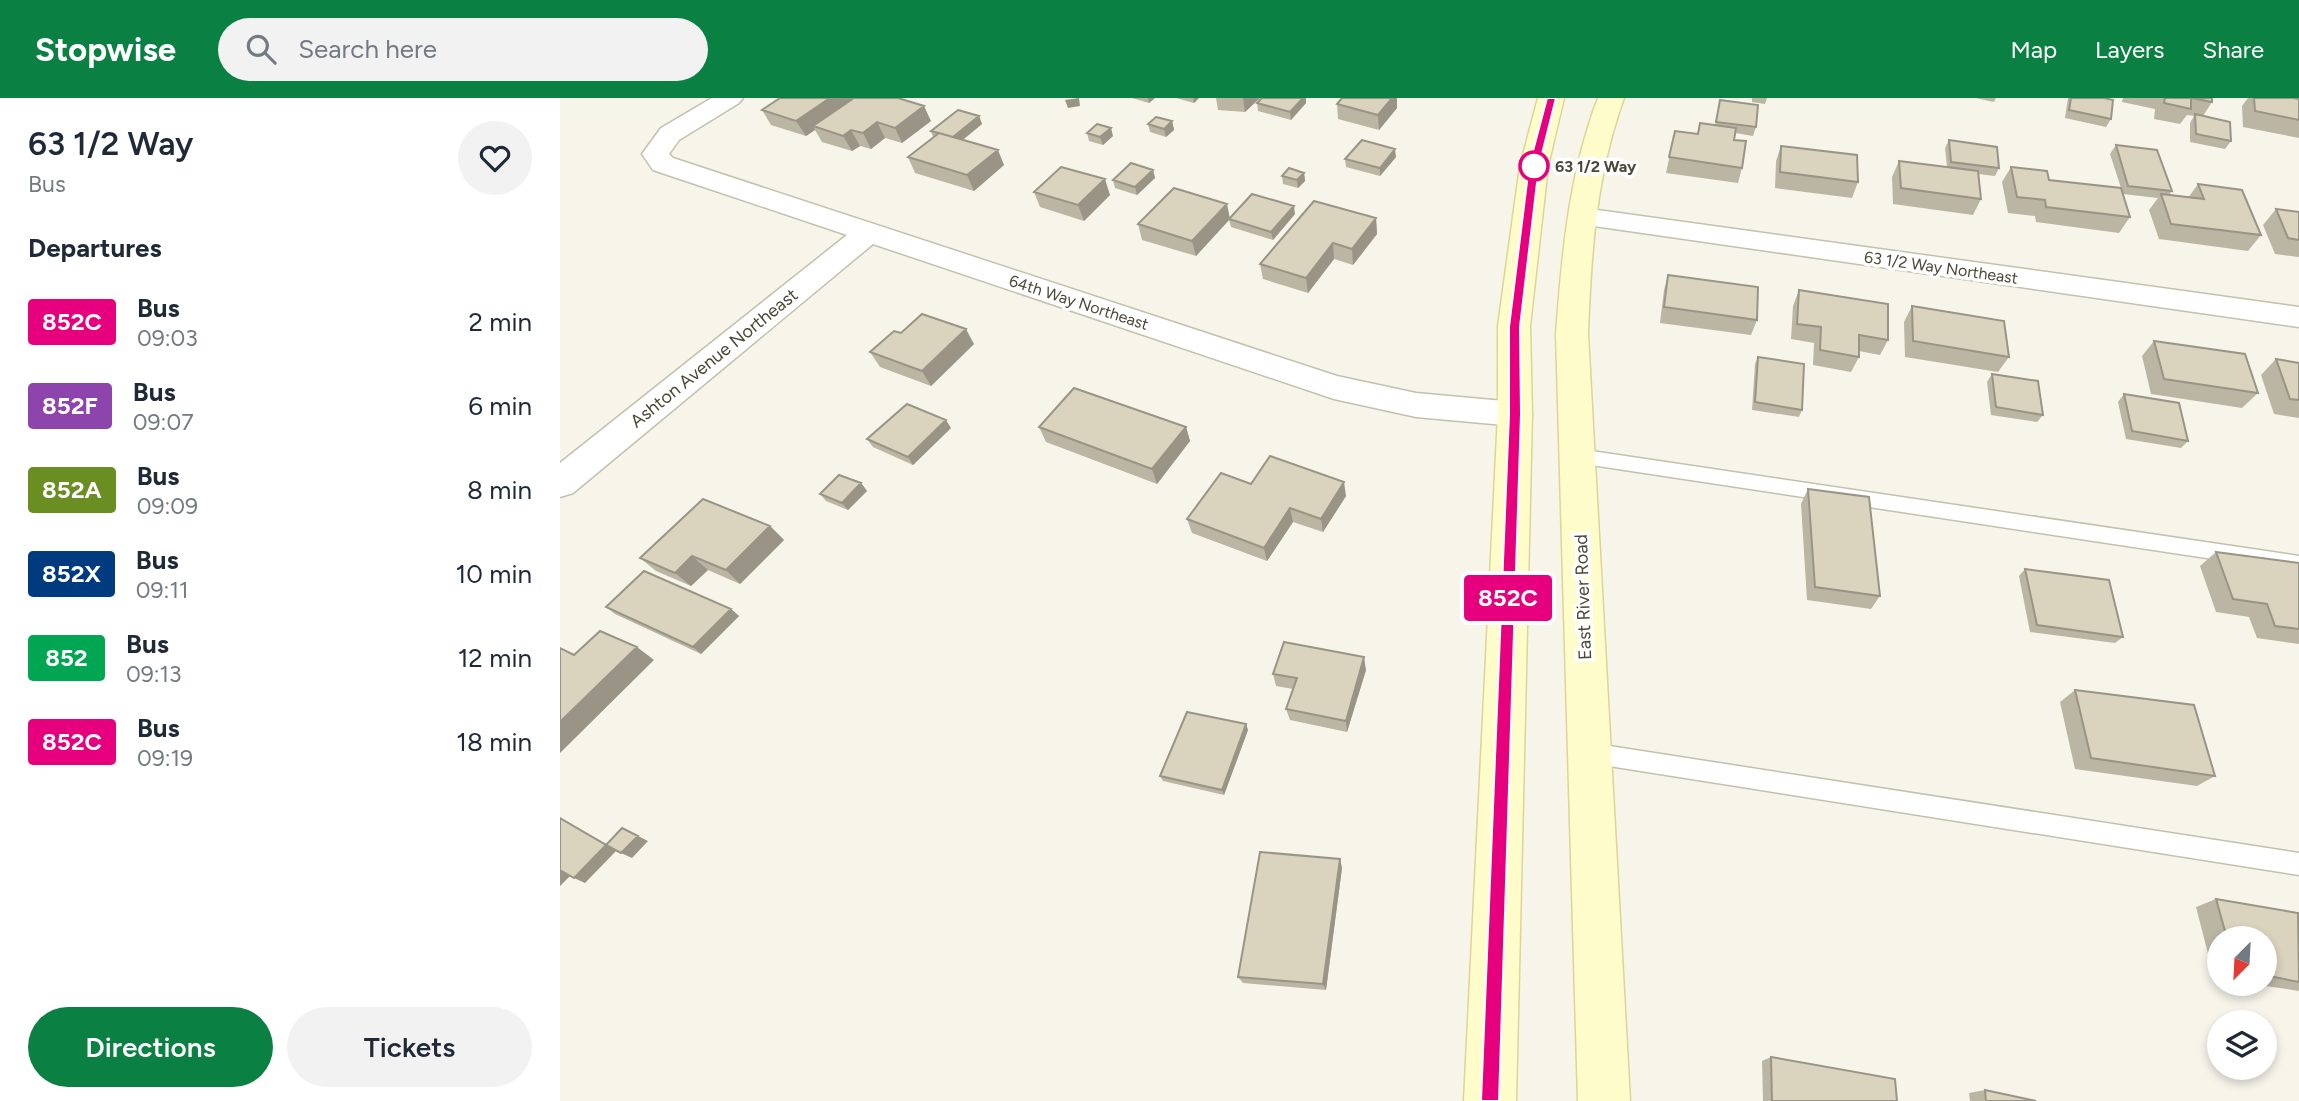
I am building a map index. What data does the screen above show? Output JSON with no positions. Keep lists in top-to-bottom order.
{
  "streets": {
    "main road": ["East River Road"],
    "street": ["63 1/2 Way Northeast", "64th Way Northeast", "Ashton Avenue Northeast"]
  },
  "crossings": [
    ["63 1/2 Way Northeast", "East River Road"],
    ["64th Way Northeast", "Ashton Avenue Northeast"]
  ],
  "places": ["63 1/2 Way"],
  "lines": ["bus line 852C"],
  "north": "bottom left",
  "page": {
    "header": "Stopwise",
    "search": "Search here",
    "nav": ["Map", "Layers", "Share"],
    "heading": [
      ["63 1/2 Way", "Bus"],
      "Departures"
    ],
    "on_map": "852C",
    "list": [
      {
        "mark": "852C",
        "name": "Bus",
        "note": "09:03",
        "value": "2 min"
      },
      {
        "mark": "852F",
        "name": "Bus",
        "note": "09:07",
        "value": "6 min"
      },
      {
        "mark": "852A",
        "name": "Bus",
        "note": "09:09",
        "value": "8 min"
      },
      {
        "mark": "852X",
        "name": "Bus",
        "note": "09:11",
        "value": "10 min"
      },
      {
        "mark": "852",
        "name": "Bus",
        "note": "09:13",
        "value": "12 min"
      },
      {
        "mark": "852C",
        "name": "Bus",
        "note": "09:19",
        "value": "18 min"
      }
    ],
    "buttons": ["Directions", "Tickets"]
  }
}
